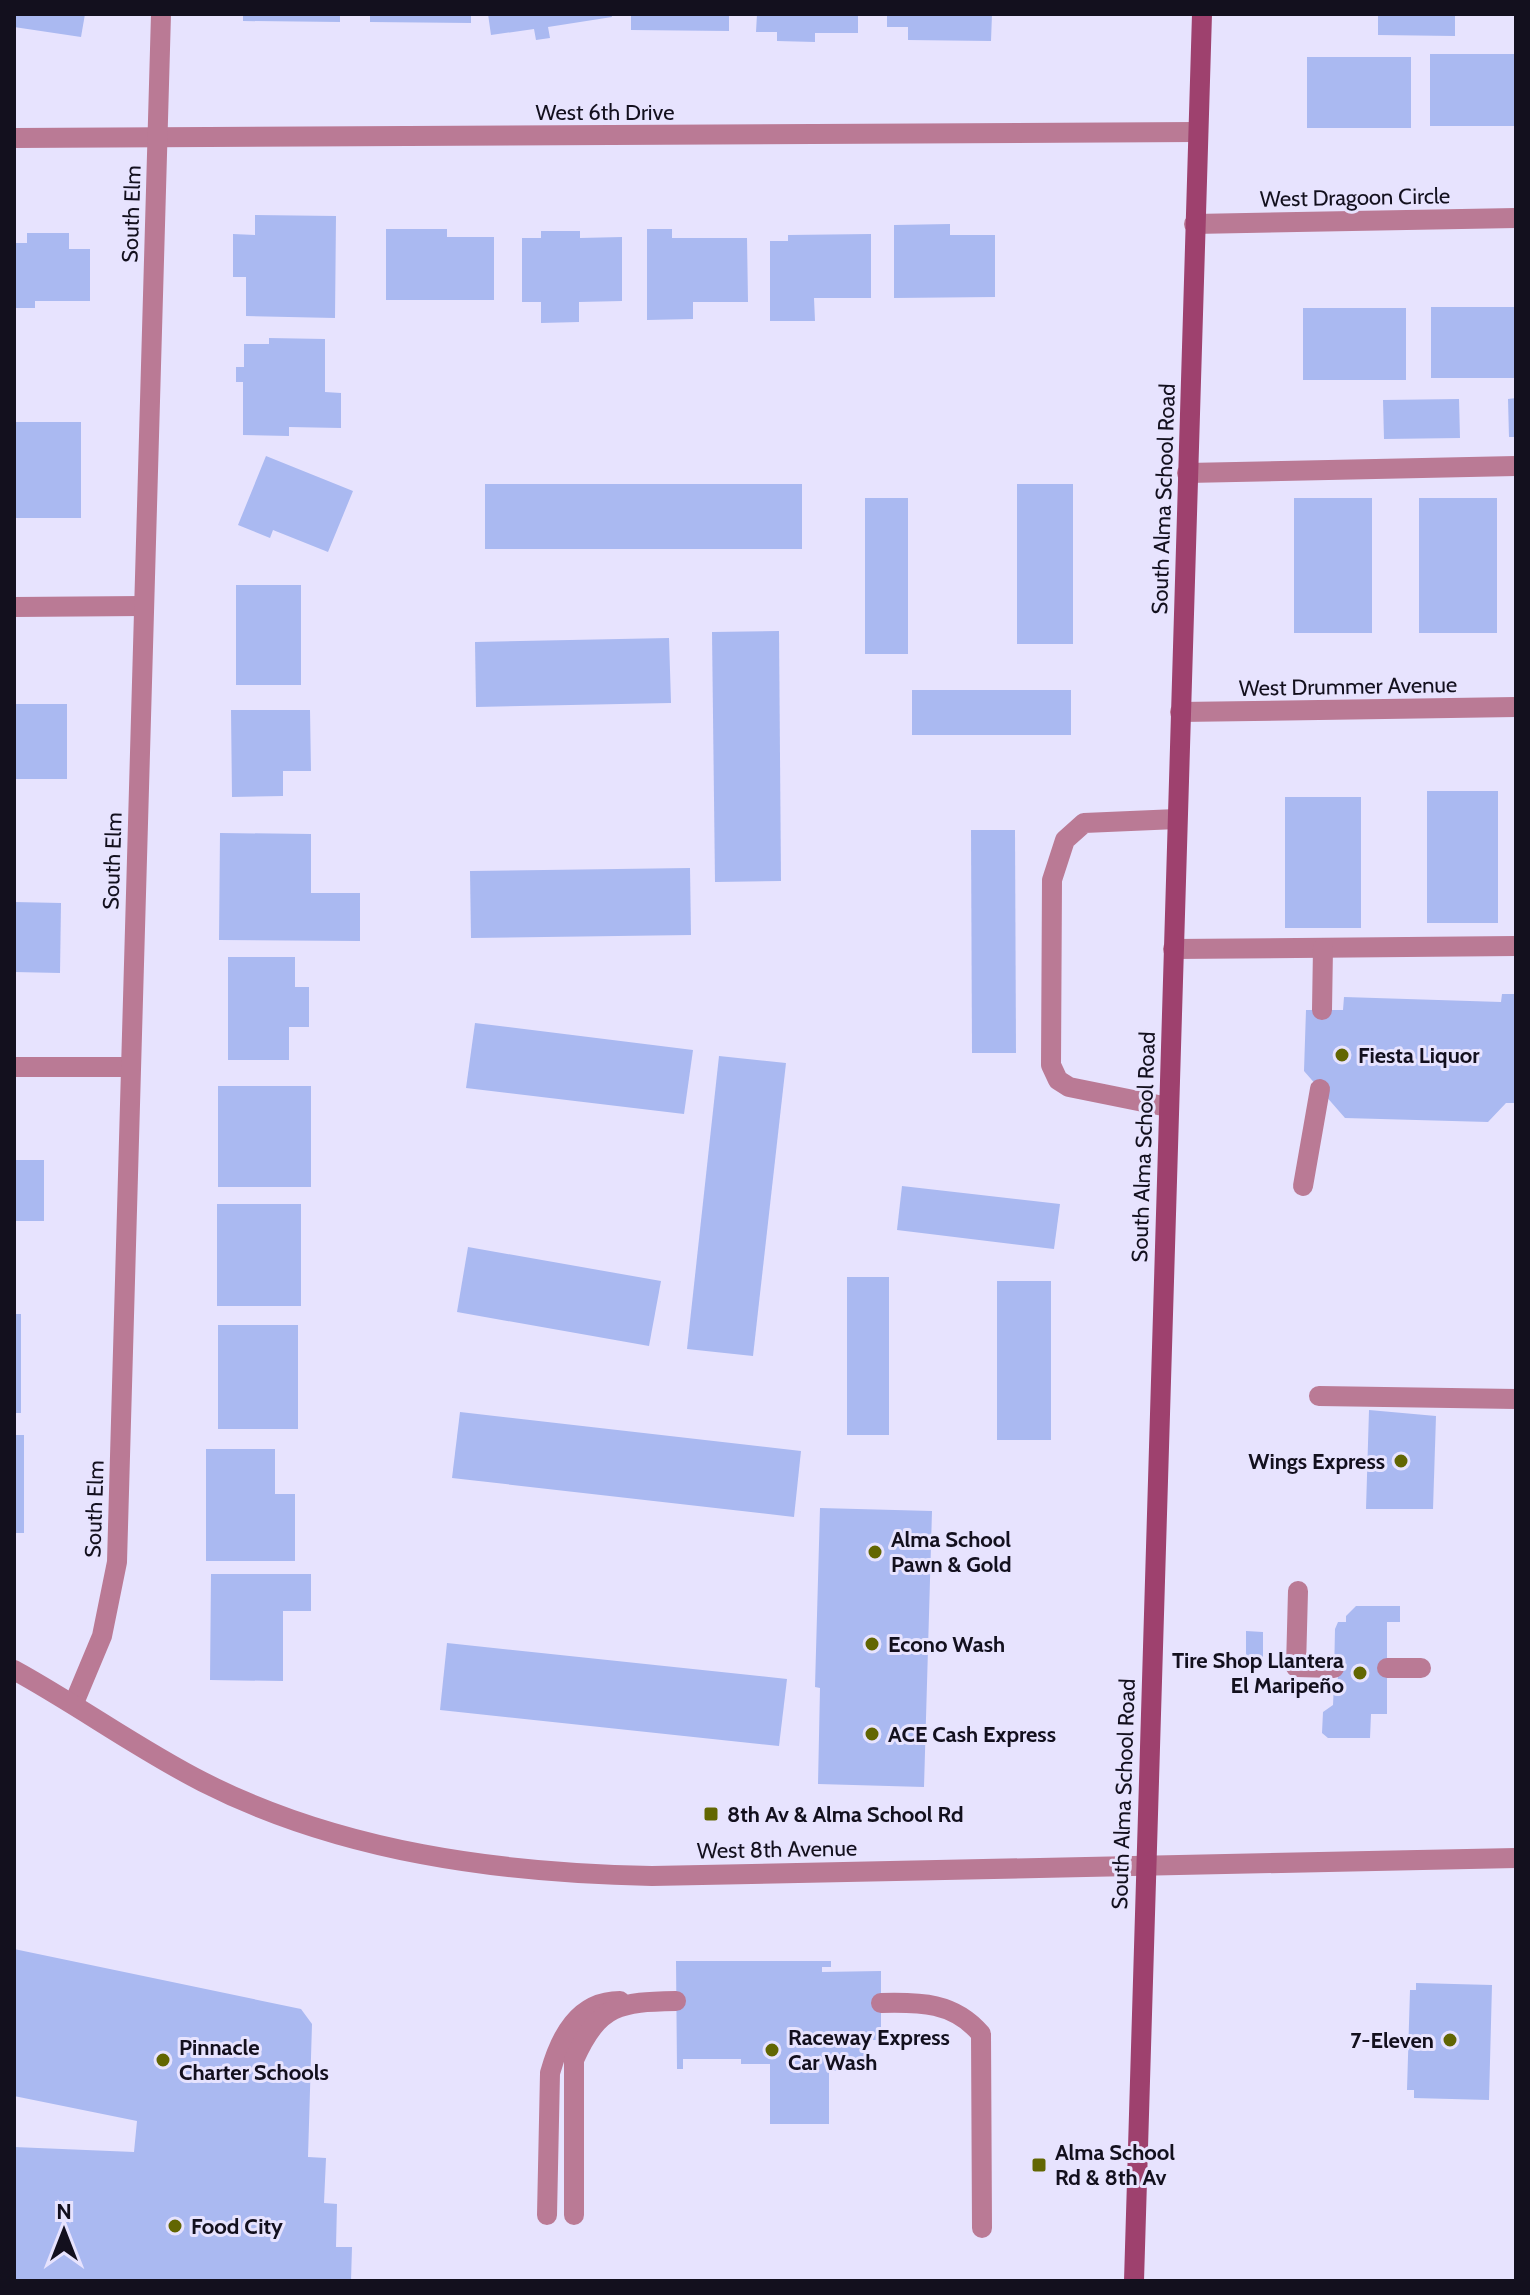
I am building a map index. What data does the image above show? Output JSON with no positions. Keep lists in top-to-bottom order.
{
  "streets": {
    "main road": ["South Alma School Road"],
    "street": [
      "West 6th Drive",
      "West Dragoon Circle",
      "South Elm",
      "West Drummer Avenue",
      "West 8th Avenue"
    ]
  },
  "crossings": [
    ["West 6th Drive", "South Elm"],
    ["West 6th Drive", "South Alma School Road"],
    ["West Dragoon Circle", "South Alma School Road"],
    ["South Elm", "West 8th Avenue"],
    ["South Alma School Road", "West Drummer Avenue"],
    ["South Alma School Road", "West 8th Avenue"]
  ],
  "places": {
    "other": [
      "Fiesta Liquor",
      "Wings Express",
      "Alma School Pawn & Gold",
      "Econo Wash",
      "Tire Shop Llantera El Maripeño",
      "ACE Cash Express",
      "7-Eleven",
      "Raceway Express Car Wash",
      "Pinnacle Charter Schools",
      "Food City"
    ],
    "transit": ["8th Av & Alma School Rd", "Alma School Rd & 8th Av"]
  },
  "north": "top"
}
